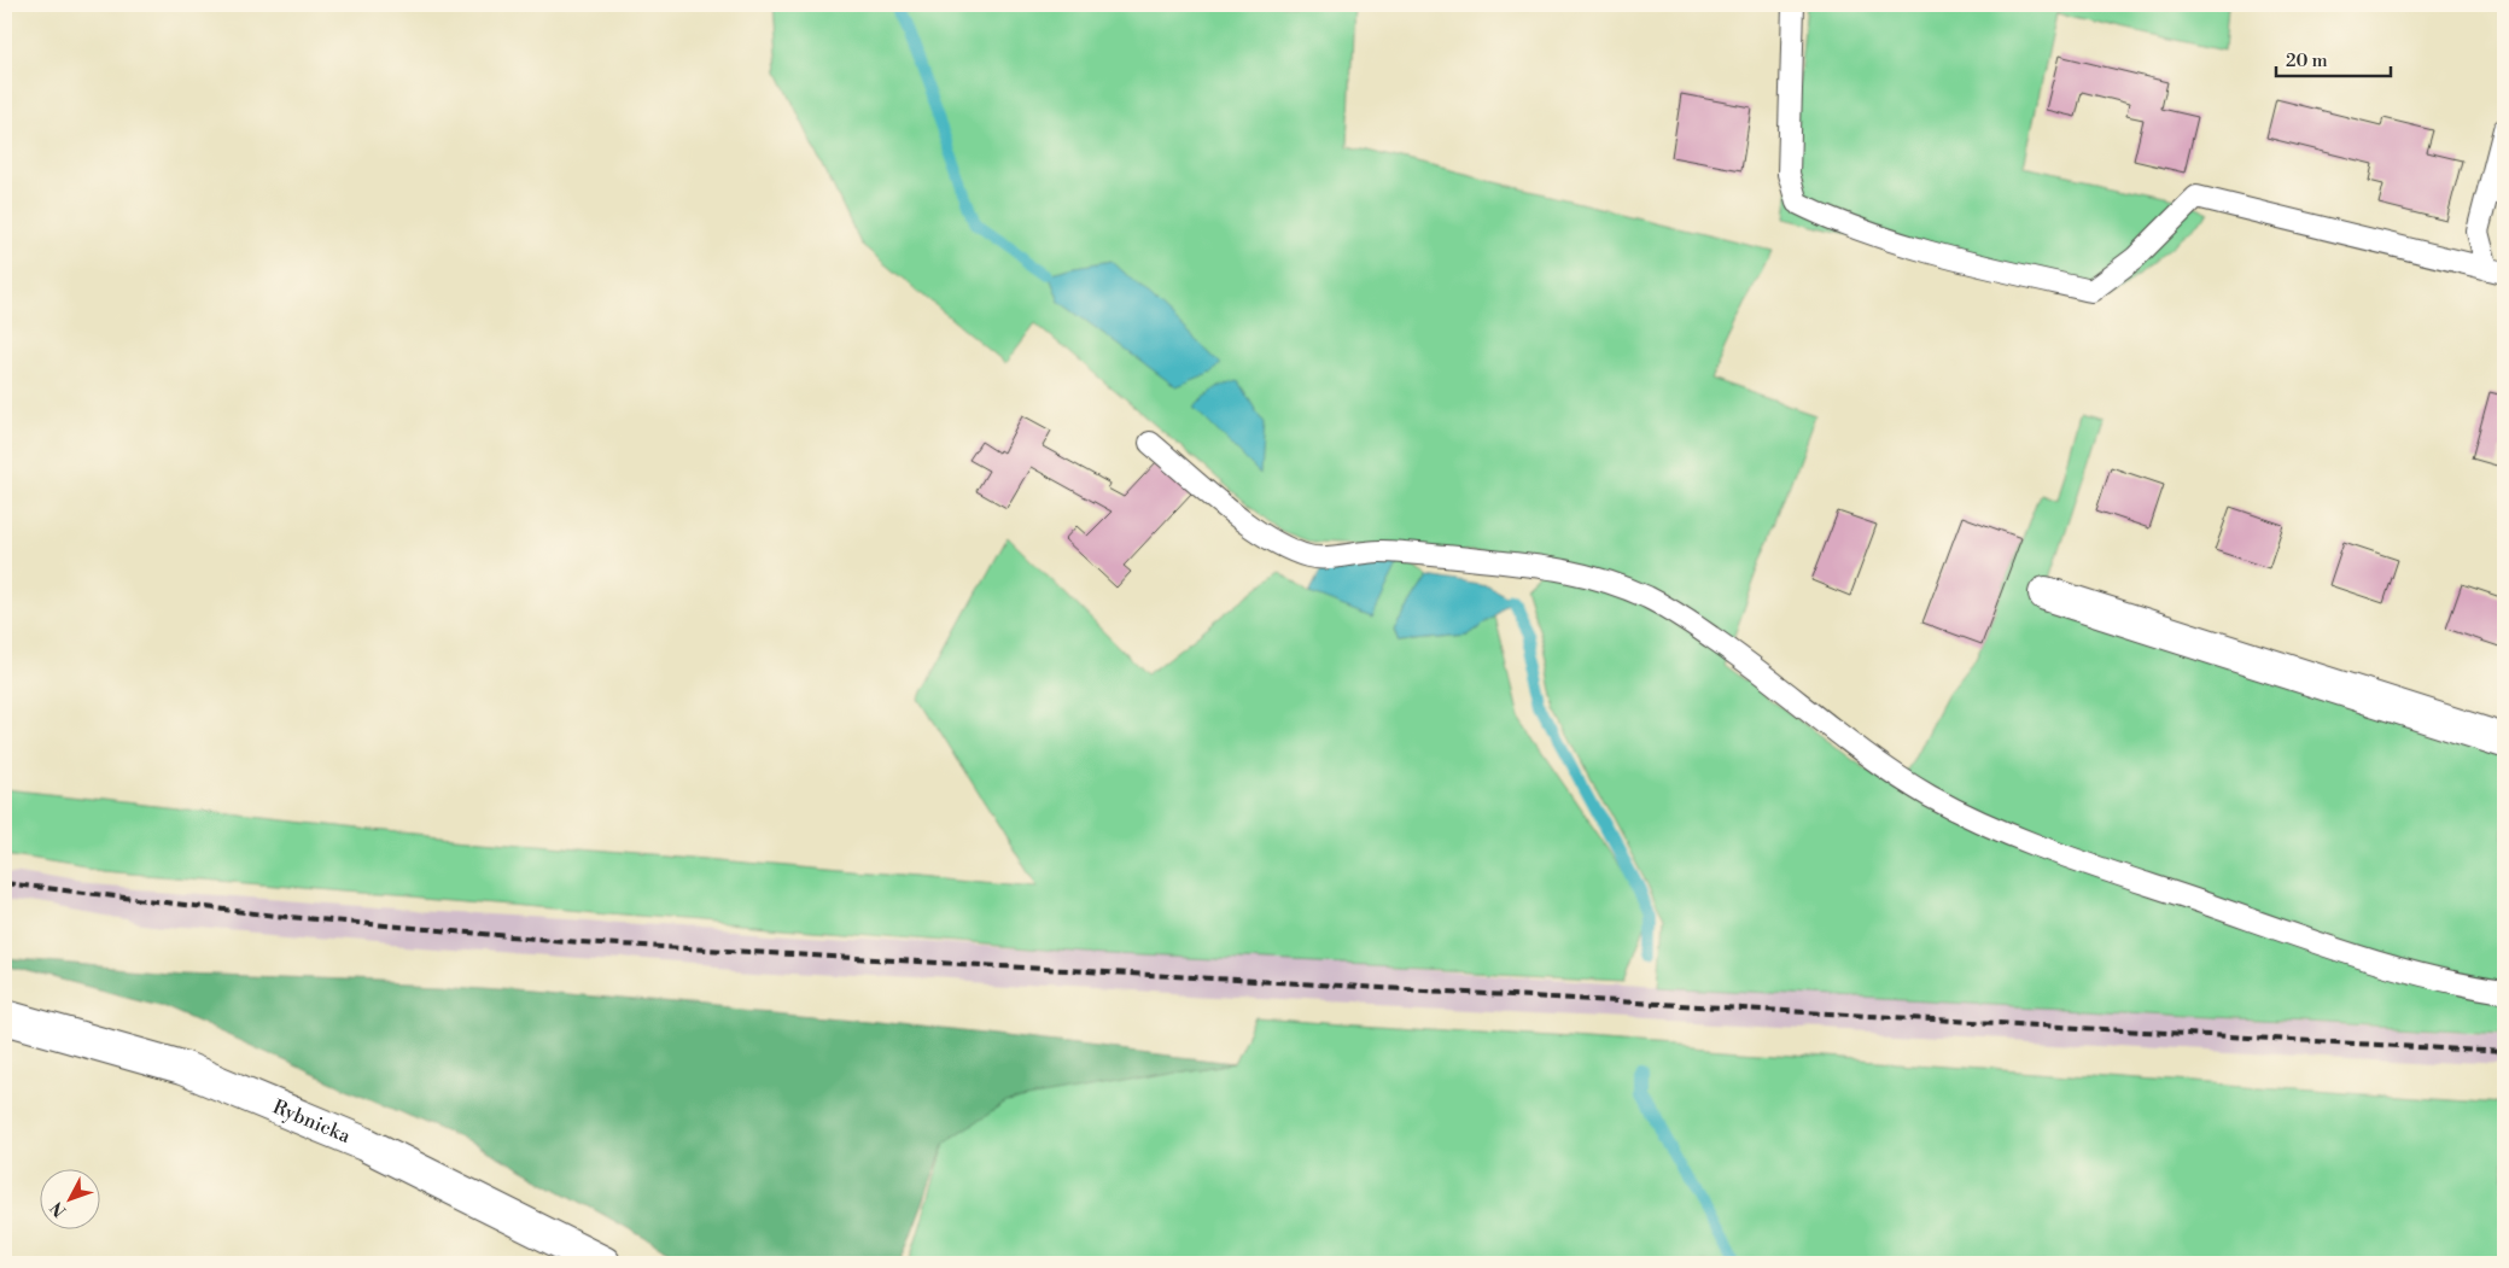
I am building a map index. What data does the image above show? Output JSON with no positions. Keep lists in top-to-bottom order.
{
  "streets": {
    "street": ["Rybnicka"]
  },
  "scale_bar": "20 m",
  "north": "bottom left"
}
